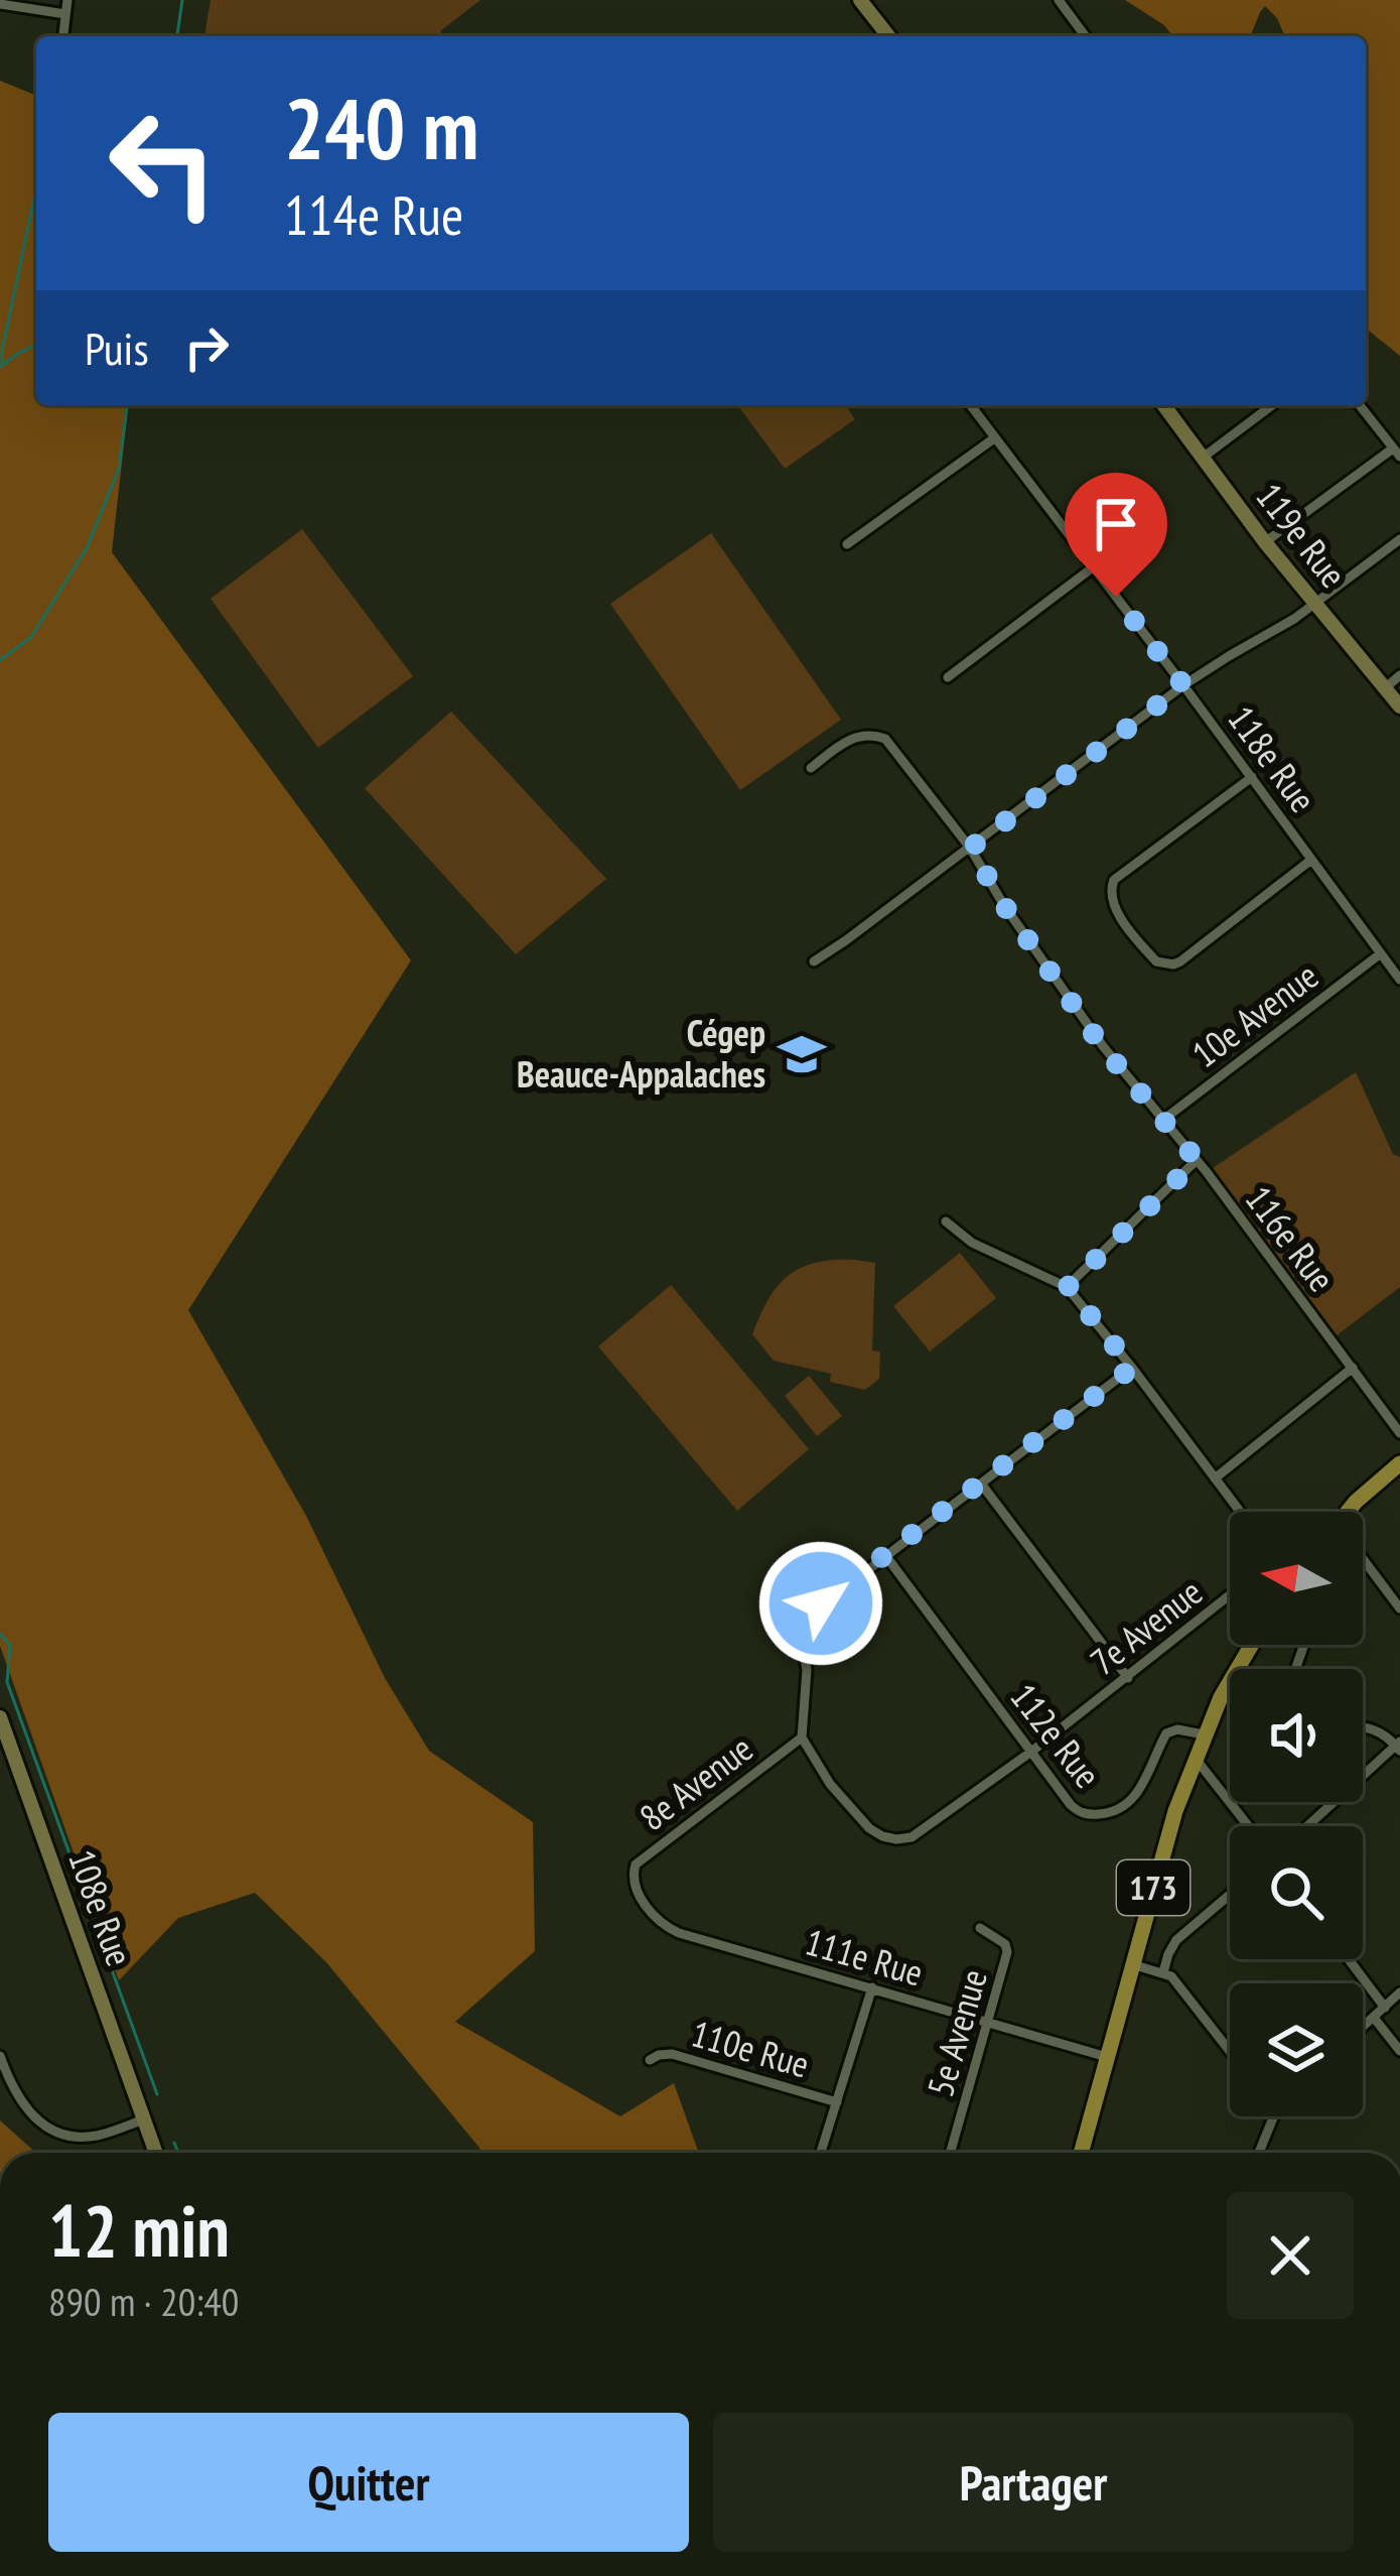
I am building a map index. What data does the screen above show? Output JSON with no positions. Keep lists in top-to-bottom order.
{
  "streets": {
    "main road": ["119e Rue", "173", "108e Rue"],
    "street": [
      "118e Rue",
      "10e Avenue",
      "116e Rue",
      "7e Avenue",
      "112e Rue",
      "8e Avenue",
      "111e Rue",
      "5e Avenue",
      "110e Rue"
    ]
  },
  "crossings": [
    ["118e Rue", "10e Avenue"],
    ["10e Avenue", "116e Rue"],
    ["7e Avenue", "112e Rue"],
    ["7e Avenue", "8e Avenue"],
    ["112e Rue", "173"],
    ["8e Avenue", "111e Rue"],
    ["173", "111e Rue"],
    ["111e Rue", "5e Avenue"]
  ],
  "places": {
    "school or university": ["Cégep Beauce-Appalaches"]
  },
  "north": "left",
  "page": {
    "turn": ["240 m", "114e Rue"],
    "then": "Puis",
    "heading": ["12 min", "890 m · 20:40"],
    "buttons": ["Quitter", "Partager"]
  }
}
